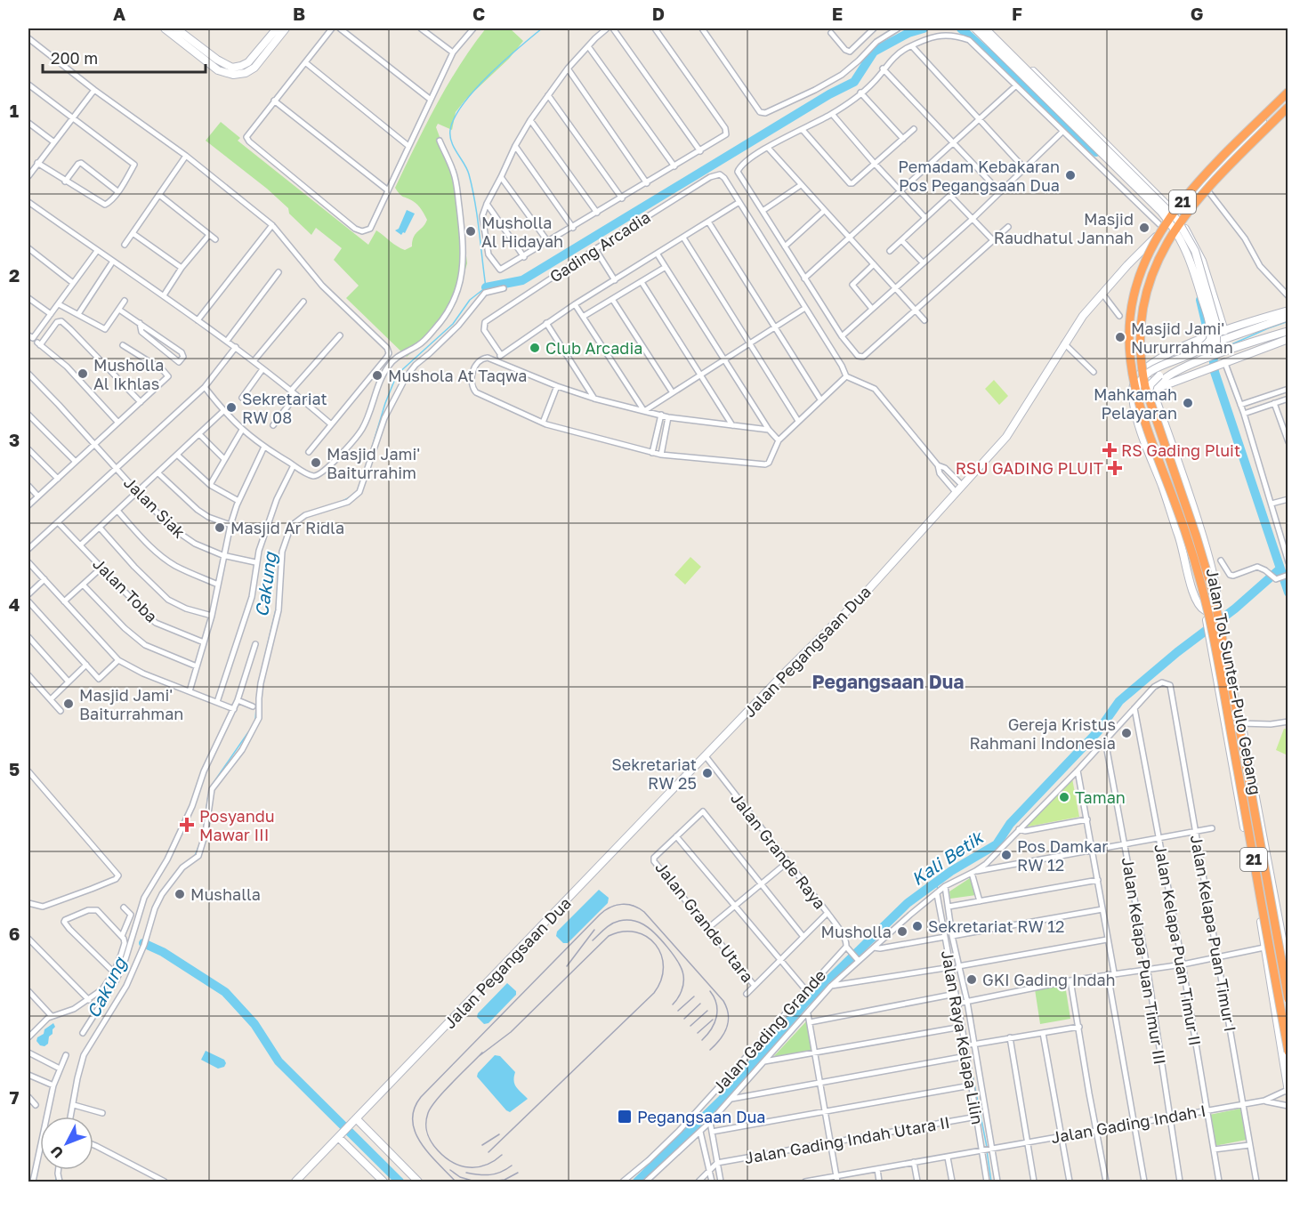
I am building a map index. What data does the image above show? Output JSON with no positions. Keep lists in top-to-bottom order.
{
  "streets": {
    "highway": ["21", "Jalan Tol Sunter–Pulo Gebang"],
    "main road": ["Jalan Pegangsaan Dua"],
    "street": [
      "Gading Arcadia",
      "Jalan Siak",
      "Jalan Toba",
      "Jalan Grande Raya",
      "Jalan Grande Utara",
      "Jalan Kelapa Puan Timur I",
      "Jalan Kelapa Puan Timur II",
      "Jalan Kelapa Puan Timur III",
      "Jalan Gading Grande",
      "Jalan Raya Kelapa Lilin",
      "Jalan Gading Indah I",
      "Jalan Gading Indah Utara II"
    ]
  },
  "crossings": [
    ["Jalan Siak", "Jalan Toba"],
    ["Jalan Pegangsaan Dua", "Jalan Tol Sunter–Pulo Gebang"],
    ["Jalan Pegangsaan Dua", "Jalan Grande Raya"],
    ["Jalan Grande Raya", "Jalan Gading Grande"],
    ["Jalan Kelapa Puan Timur I", "Jalan Kelapa Puan Timur II"],
    ["Jalan Kelapa Puan Timur I", "Jalan Gading Indah I"],
    ["Jalan Kelapa Puan Timur II", "Jalan Gading Indah I"],
    ["Jalan Kelapa Puan Timur III", "Jalan Gading Indah I"],
    ["Jalan Raya Kelapa Lilin", "Jalan Gading Indah I"],
    ["Jalan Raya Kelapa Lilin", "Jalan Gading Indah Utara II"]
  ],
  "districts": ["Pegangsaan Dua"],
  "water": ["Cakung", "Kali Betik"],
  "places": {
    "other": [
      "Pemadam Kebakaran Pos Pegangsaan Dua",
      "Masjid Raudhatul Jannah",
      "Musholla Al Hidayah",
      "Masjid Jami' Nururrahman",
      "Club Arcadia",
      "Musholla Al Ikhlas",
      "Mushola At Taqwa",
      "Mahkamah Pelayaran",
      "Sekretariat RW 08",
      "Masjid Jami' Baiturrahim",
      "Masjid Ar Ridla",
      "Masjid Jami' Baiturrahman",
      "Gereja Kristus Rahmani Indonesia",
      "Sekretariat RW 25",
      "Taman",
      "Pos Damkar RW 12",
      "Mushalla",
      "Sekretariat RW 12",
      "Musholla",
      "GKI Gading Indah"
    ],
    "health": ["RS Gading Pluit", "RSU GADING PLUIT", "Posyandu Mawar III"],
    "transit": ["Pegangsaan Dua"]
  },
  "scale_bar": "200 m",
  "north": "bottom left",
  "grid": {
    "columns": [
      "A",
      "B",
      "C",
      "D",
      "E",
      "F",
      "G"
    ],
    "rows": [
      "1",
      "2",
      "3",
      "4",
      "5",
      "6",
      "7"
    ]
  }
}
